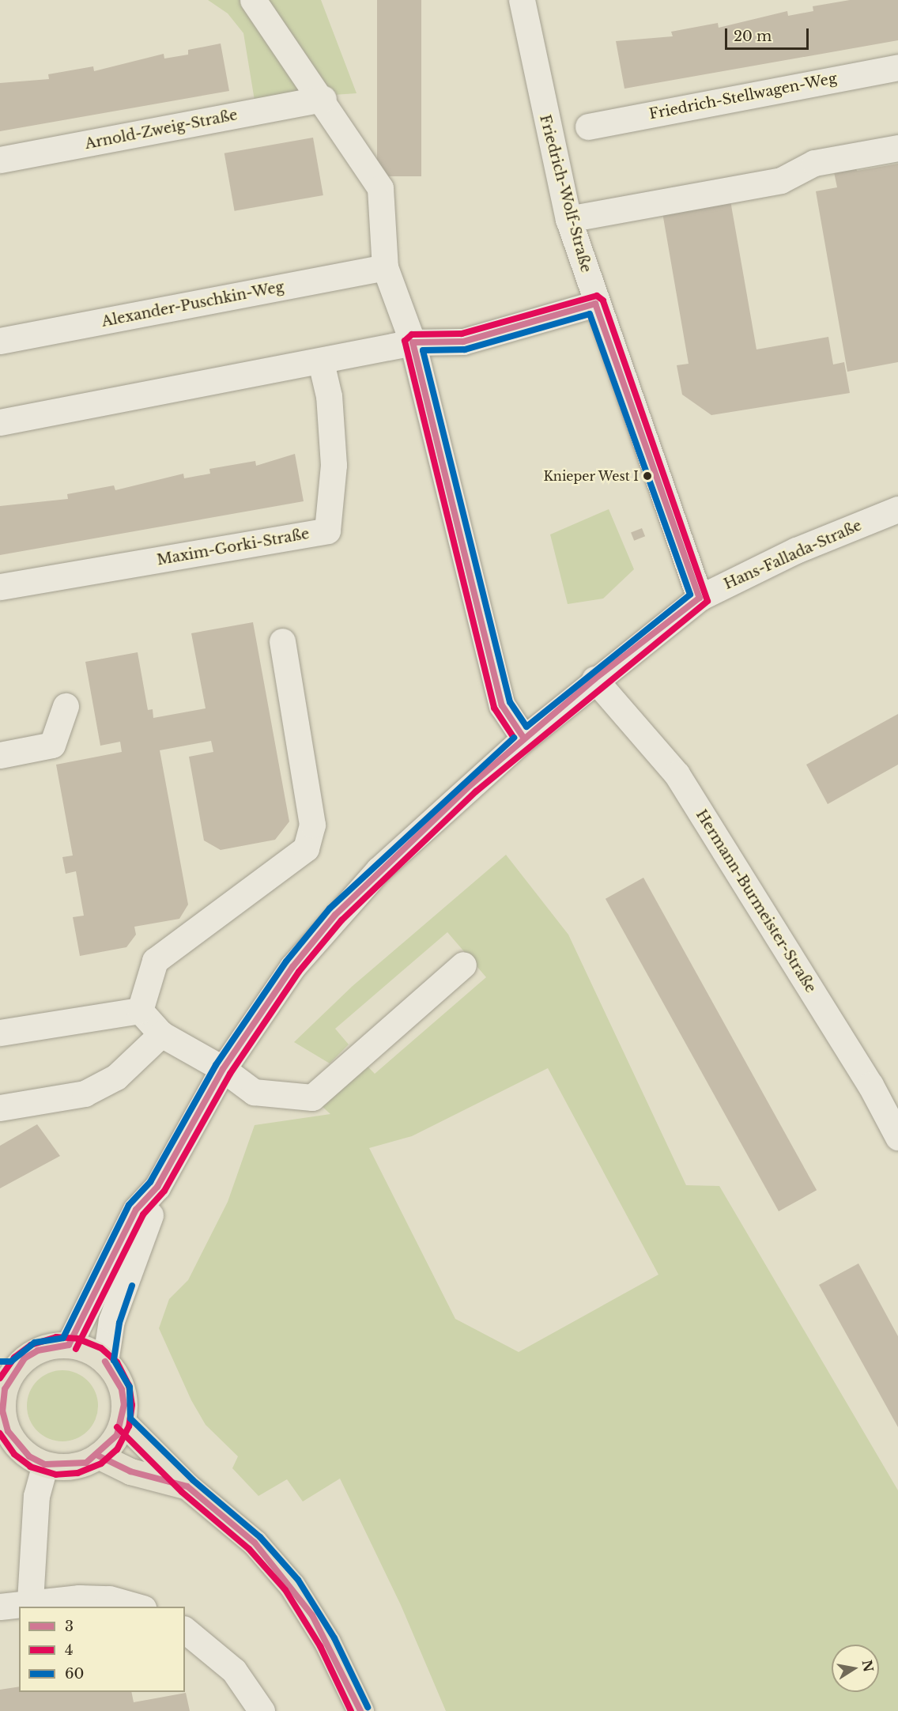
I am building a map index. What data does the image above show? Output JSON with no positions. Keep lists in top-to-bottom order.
{
  "streets": {
    "street": [
      "Friedrich-Stellwagen-Weg",
      "Arnold-Zweig-Straße",
      "Friedrich-Wolf-Straße",
      "Alexander-Puschkin-Weg",
      "Maxim-Gorki-Straße",
      "Hans-Fallada-Straße",
      "Hermann-Burmeister-Straße"
    ]
  },
  "crossings": [
    ["Friedrich-Wolf-Straße", "Hans-Fallada-Straße"],
    ["Hans-Fallada-Straße", "Hermann-Burmeister-Straße"]
  ],
  "places": ["Knieper West I"],
  "lines": ["transit line 4", "transit line 3", "transit line 60"],
  "legend": ["3", "4", "60"],
  "scale_bar": "20 m",
  "north": "right"
}
